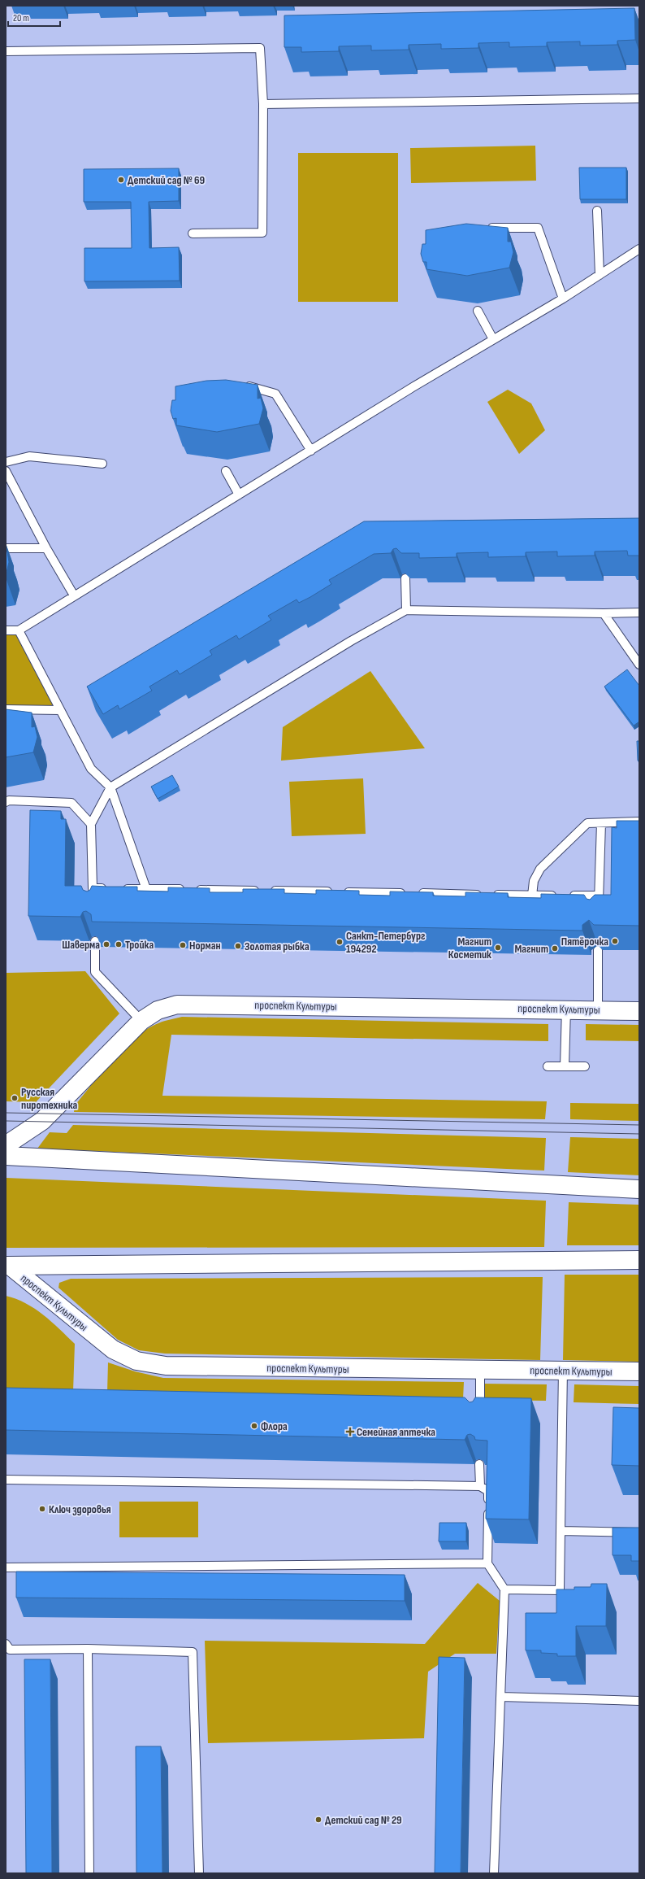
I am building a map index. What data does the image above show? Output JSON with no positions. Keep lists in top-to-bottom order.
{
  "streets": {
    "street": ["проспект Культуры"]
  },
  "places": {
    "other": [
      "Детский сад № 69",
      "Пятёрочка",
      "Санкт-Петербург 194292",
      "Шаверма",
      "Тройка",
      "Норман",
      "Золотая рыбка",
      "Магнит Косметик",
      "Магнит",
      "Русская пиротехника",
      "Флора",
      "Ключ здоровья",
      "Детский сад № 29"
    ],
    "health": ["Семейная аптечка"]
  },
  "scale_bar": "20 m"
}
